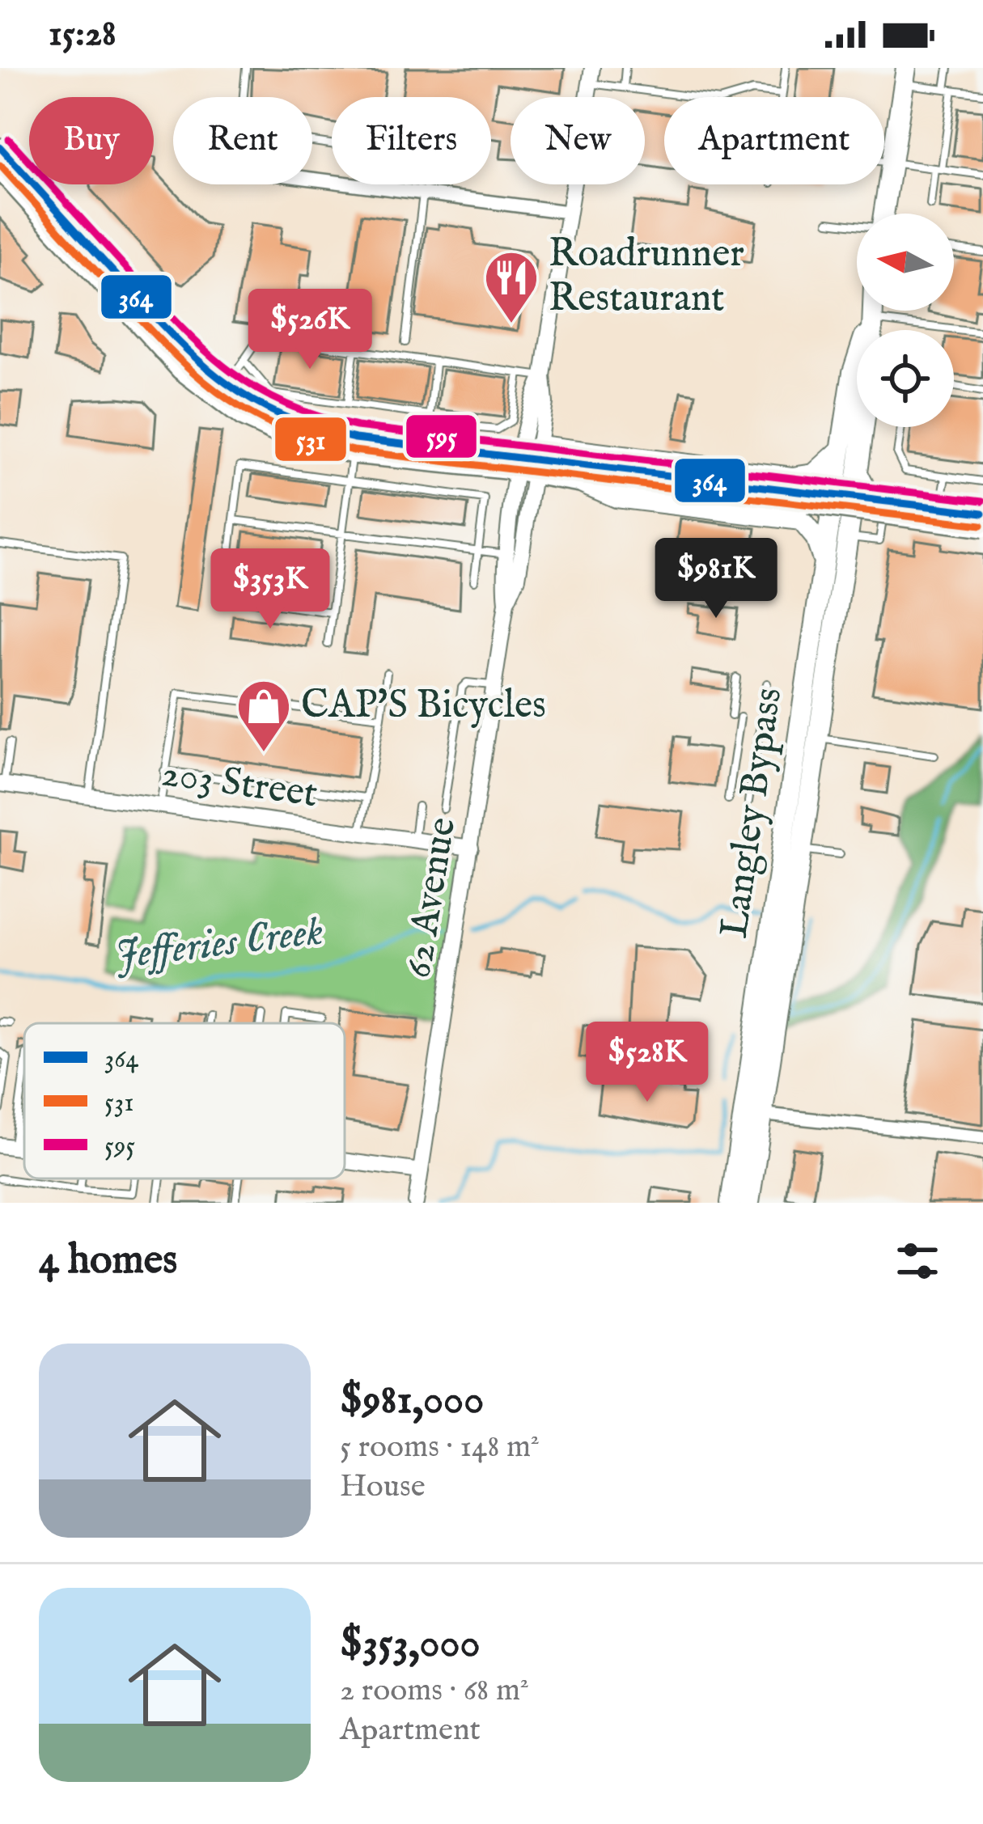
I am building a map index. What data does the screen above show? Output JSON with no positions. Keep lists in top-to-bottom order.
{
  "streets": {
    "highway": ["Langley Bypass"],
    "street": ["203 Street", "62 Avenue"]
  },
  "crossings": [
    ["203 Street", "62 Avenue"]
  ],
  "water": ["Jefferies Creek"],
  "places": {
    "restaurant": ["Roadrunner Restaurant"],
    "shop": ["CAP'S Bicycles"]
  },
  "lines": ["transit line 595", "transit line 364", "transit line 531"],
  "legend": ["364", "531", "595"],
  "north": "left",
  "page": {
    "status": "15:28",
    "chip": [
      "Buy",
      "Rent",
      "Filters",
      "New",
      "Apartment"
    ],
    "price": [
      "$526K",
      "$981K",
      "$353K",
      "$528K"
    ],
    "heading": "4 homes",
    "list": [
      {
        "name": "$981,000",
        "note": "5 rooms · 148 m² · House"
      },
      {
        "name": "$353,000",
        "note": "2 rooms · 68 m² · Apartment"
      }
    ]
  }
}
